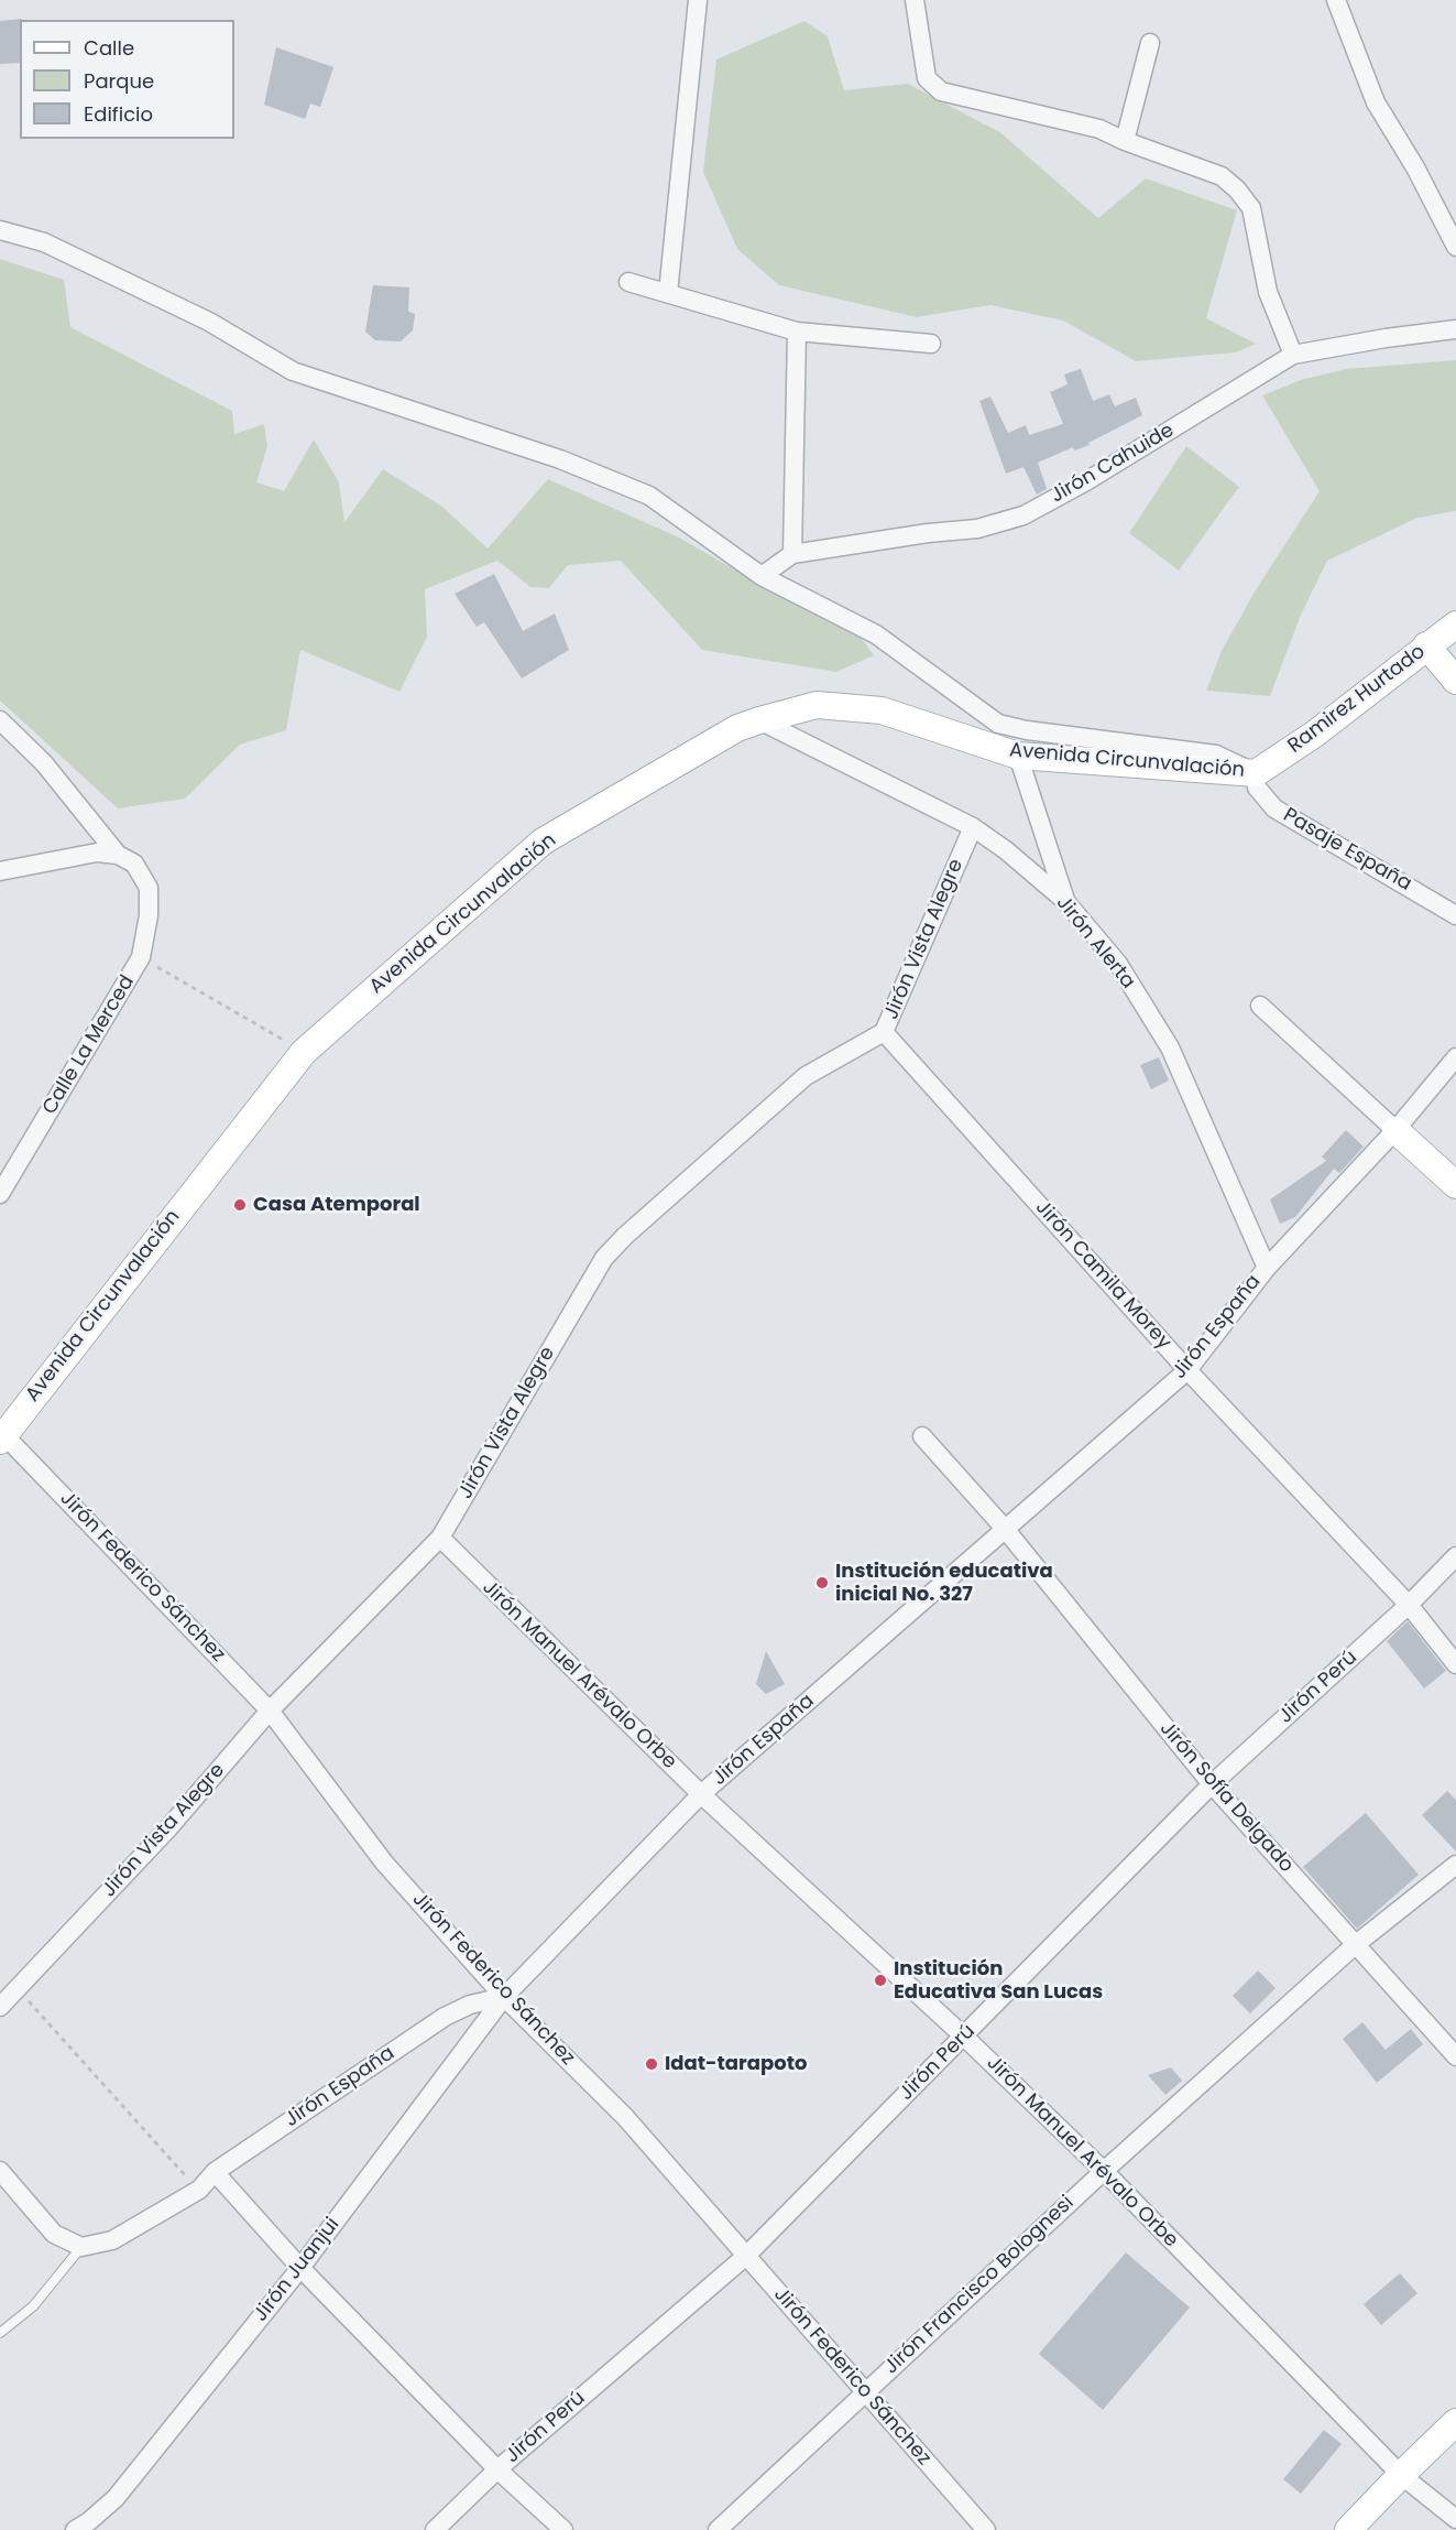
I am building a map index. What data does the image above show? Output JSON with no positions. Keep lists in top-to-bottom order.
{
  "streets": {
    "main road": ["Ramirez Hurtado", "Avenida Circunvalación"],
    "street": [
      "Jirón Cahuide",
      "Pasaje España",
      "Jirón Vista Alegre",
      "Jirón Alerta",
      "Calle La Merced",
      "Jirón Camila Morey",
      "Jirón España",
      "Jirón Federico Sánchez",
      "Jirón Manuel Arévalo Orbe",
      "Jirón Perú",
      "Jirón Sofía Delgado",
      "Jirón Juanjui",
      "Jirón Francisco Bolognesi"
    ]
  },
  "crossings": [
    ["Ramirez Hurtado", "Avenida Circunvalación"],
    ["Ramirez Hurtado", "Pasaje España"],
    ["Avenida Circunvalación", "Pasaje España"],
    ["Avenida Circunvalación", "Jirón Alerta"],
    ["Avenida Circunvalación", "Jirón Federico Sánchez"],
    ["Jirón Vista Alegre", "Jirón Alerta"],
    ["Jirón Vista Alegre", "Jirón Camila Morey"],
    ["Jirón Vista Alegre", "Jirón Federico Sánchez"],
    ["Jirón Vista Alegre", "Jirón Manuel Arévalo Orbe"],
    ["Jirón Alerta", "Jirón España"],
    ["Jirón Camila Morey", "Jirón España"],
    ["Jirón Camila Morey", "Jirón Perú"],
    ["Jirón España", "Jirón Federico Sánchez"],
    ["Jirón España", "Jirón Manuel Arévalo Orbe"],
    ["Jirón España", "Jirón Sofía Delgado"],
    ["Jirón España", "Jirón Juanjui"],
    ["Jirón Federico Sánchez", "Jirón Perú"],
    ["Jirón Federico Sánchez", "Jirón Juanjui"],
    ["Jirón Federico Sánchez", "Jirón Francisco Bolognesi"],
    ["Jirón Manuel Arévalo Orbe", "Jirón Perú"],
    ["Jirón Manuel Arévalo Orbe", "Jirón Francisco Bolognesi"],
    ["Jirón Perú", "Jirón Sofía Delgado"],
    ["Jirón Sofía Delgado", "Jirón Francisco Bolognesi"]
  ],
  "places": [
    "Casa Atemporal",
    "Institución educativa inicial No. 327",
    "Institución Educativa San Lucas",
    "Idat-tarapoto"
  ],
  "legend": ["Calle", "Parque", "Edificio"]
}
